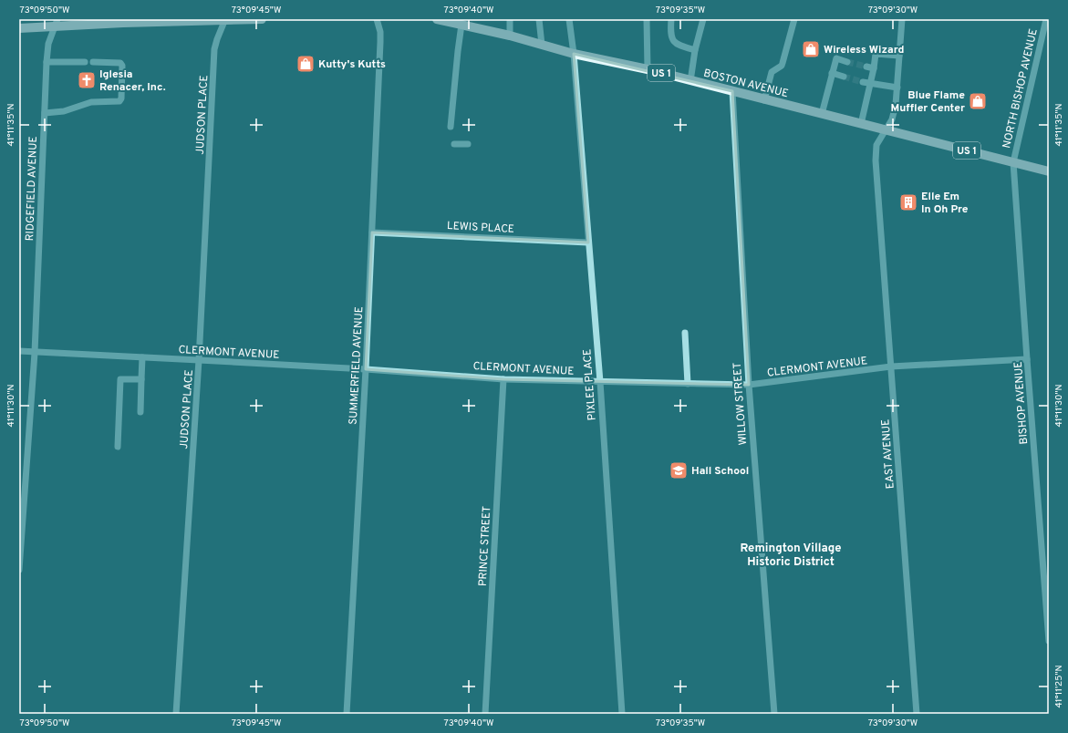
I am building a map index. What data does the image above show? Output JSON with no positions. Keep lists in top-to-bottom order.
{
  "streets": {
    "main road": ["US 1", "BOSTON AVENUE"],
    "street": [
      "NORTH BISHOP AVENUE",
      "JUDSON PLACE",
      "RIDGEFIELD AVENUE",
      "LEWIS PLACE",
      "CLERMONT AVENUE",
      "SUMMERFIELD AVENUE",
      "PIXLEE PLACE",
      "BISHOP AVENUE",
      "WILLOW STREET",
      "EAST AVENUE",
      "PRINCE STREET"
    ]
  },
  "crossings": [
    ["BOSTON AVENUE", "NORTH BISHOP AVENUE"],
    ["BOSTON AVENUE", "PIXLEE PLACE"],
    ["BOSTON AVENUE", "BISHOP AVENUE"],
    ["BOSTON AVENUE", "WILLOW STREET"],
    ["BOSTON AVENUE", "EAST AVENUE"],
    ["NORTH BISHOP AVENUE", "BISHOP AVENUE"],
    ["JUDSON PLACE", "CLERMONT AVENUE"],
    ["RIDGEFIELD AVENUE", "CLERMONT AVENUE"],
    ["LEWIS PLACE", "SUMMERFIELD AVENUE"],
    ["LEWIS PLACE", "PIXLEE PLACE"],
    ["CLERMONT AVENUE", "SUMMERFIELD AVENUE"],
    ["CLERMONT AVENUE", "PIXLEE PLACE"],
    ["CLERMONT AVENUE", "BISHOP AVENUE"],
    ["CLERMONT AVENUE", "WILLOW STREET"],
    ["CLERMONT AVENUE", "EAST AVENUE"],
    ["CLERMONT AVENUE", "PRINCE STREET"]
  ],
  "districts": ["Remington Village Historic District"],
  "places": {
    "shop": ["Wireless Wizard", "Kutty's Kutts", "Blue Flame Muffler Center"],
    "church": ["Iglesia Renacer, Inc."],
    "building": ["Elle Em In Oh Pre"],
    "school or university": ["Hall School"]
  },
  "coordinates": [
    "73°09'50\"W",
    "73°09'45\"W",
    "73°09'40\"W",
    "73°09'35\"W",
    "73°09'30\"W",
    "41°11'35\"N",
    "41°11'30\"N",
    "41°11'25\"N"
  ]
}
